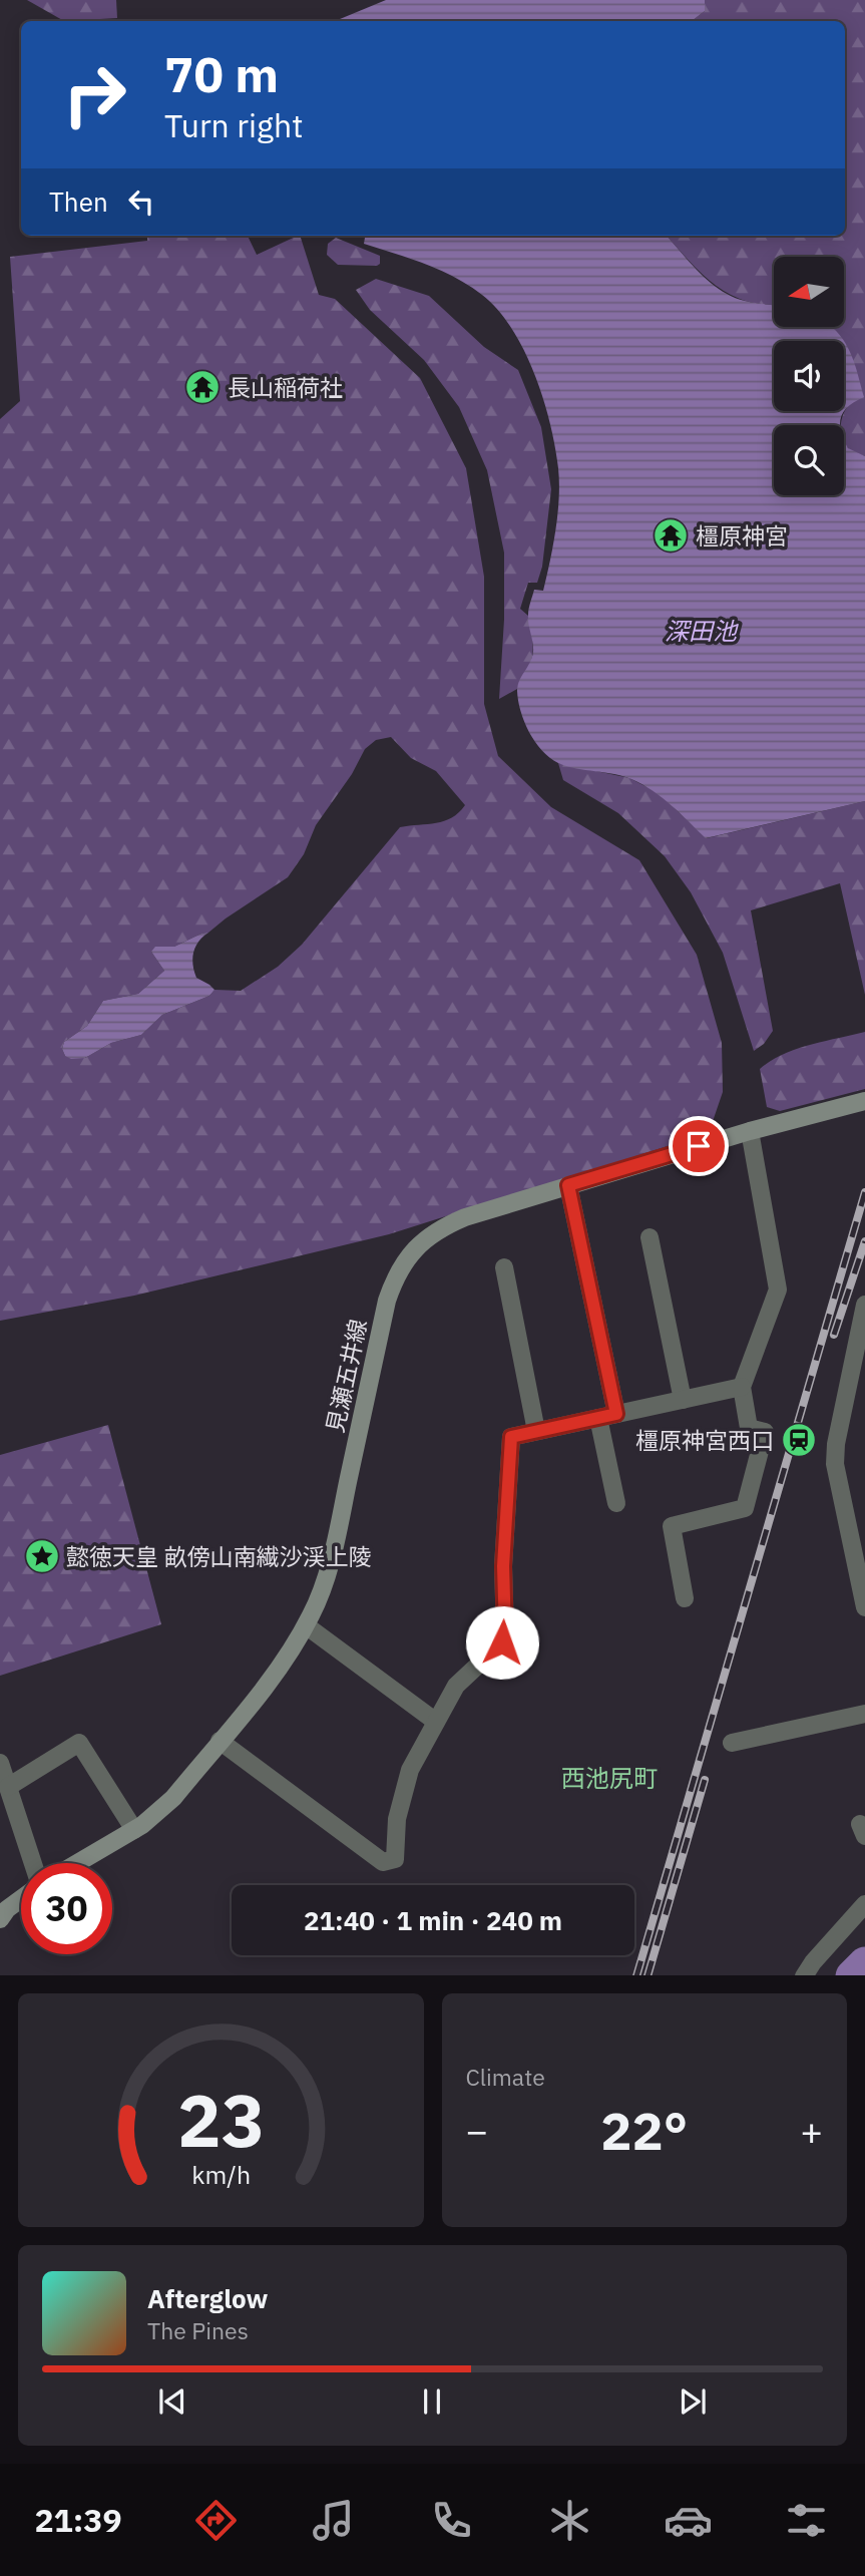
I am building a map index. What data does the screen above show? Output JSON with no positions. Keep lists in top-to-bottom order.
{
  "streets": {
    "main road": ["見瀬五井線"]
  },
  "districts": ["西池尻町"],
  "water": ["深田池"],
  "places": {
    "temple": ["長山稲荷社", "橿原神宮"],
    "station": ["橿原神宮西口"],
    "place": ["懿徳天皇 畝傍山南繊沙渓上陵"]
  },
  "north": "left",
  "page": {
    "turn": ["70 m", "Turn right"],
    "then": "Then",
    "limit": "30",
    "trip": "21:40 · 1 min · 240 m",
    "tile": "Climate",
    "heat": ["−", "22°", "+"],
    "song": ["Afterglow", "The Pines"],
    "tabs": "21:39",
    "gauge": ["23", "km/h"]
  }
}
